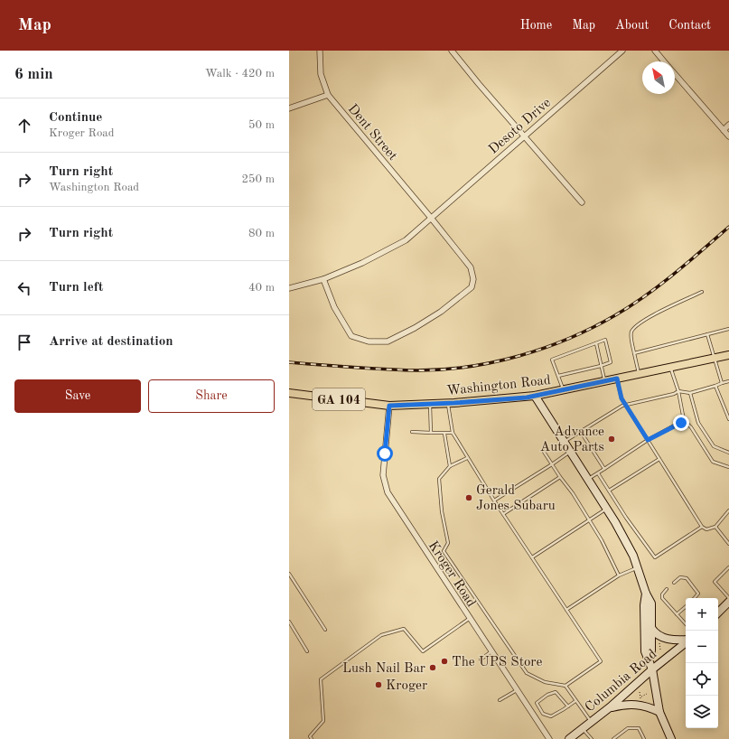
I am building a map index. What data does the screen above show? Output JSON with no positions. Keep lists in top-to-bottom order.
{
  "streets": {
    "main road": ["Washington Road", "GA 104", "Columbia Road"],
    "street": ["Desoto Drive", "Dent Street", "Kroger Road"]
  },
  "crossings": [
    ["Desoto Drive", "Dent Street"],
    ["Washington Road", "Kroger Road"]
  ],
  "places": [
    "Advance Auto Parts",
    "Gerald Jones Subaru",
    "The UPS Store",
    "Lush Nail Bar",
    "Kroger"
  ],
  "north": "top left",
  "page": {
    "header": "Map",
    "nav": [
      "Home",
      "Map",
      "About",
      "Contact"
    ],
    "heading": ["6 min", "Walk · 420 m"],
    "list": [
      ["Continue", "Kroger Road", "50 m"],
      ["Turn right", "Washington Road", "250 m"],
      ["Turn right", "80 m"],
      ["Turn left", "40 m"],
      "Arrive at destination"
    ],
    "buttons": ["Save", "Share"],
    "map_buttons": ["+", "−"]
  }
}
